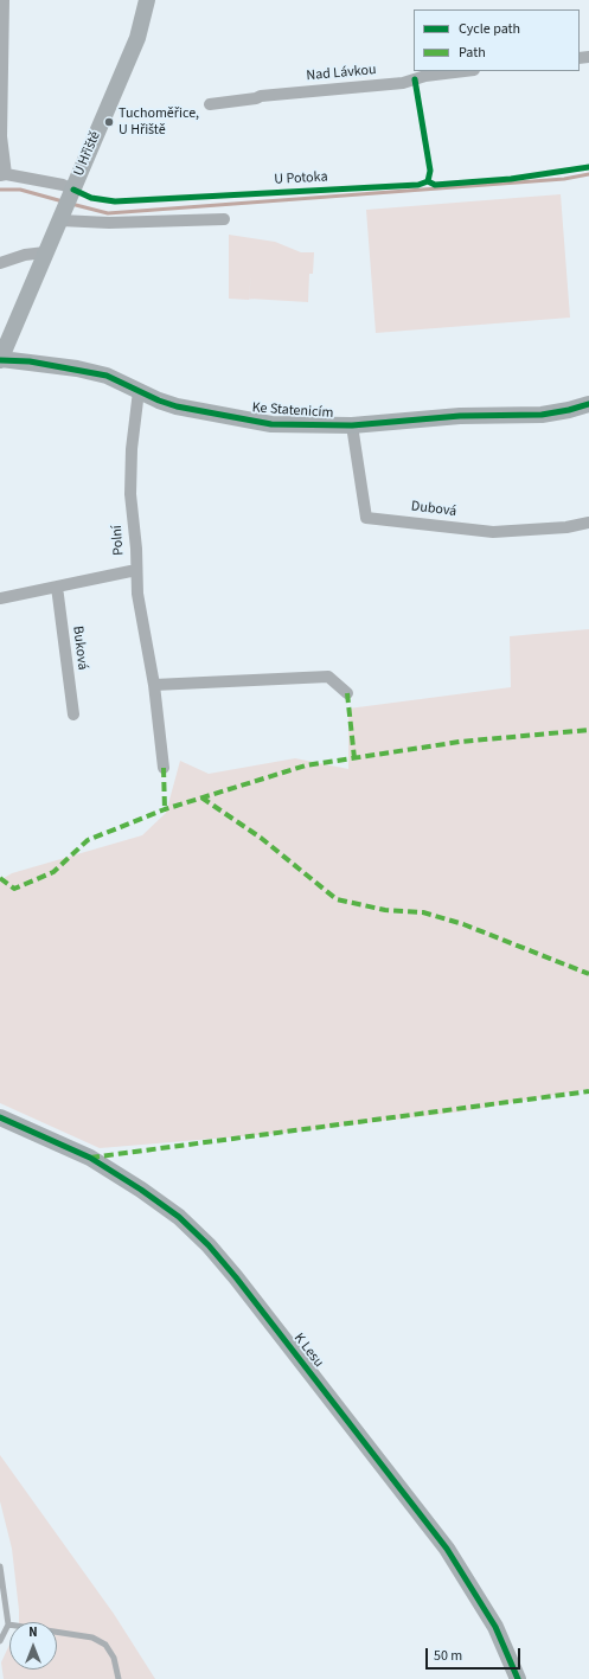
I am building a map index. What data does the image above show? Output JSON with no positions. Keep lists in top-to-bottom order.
{
  "streets": {
    "street": [
      "Nad Lávkou",
      "U Hřiště",
      "Ke Statenicím",
      "Dubová",
      "Polní",
      "Buková",
      "K Lesu"
    ],
    "cycle path": ["U Potoka"]
  },
  "crossings": [
    ["U Hřiště", "Ke Statenicím"],
    ["Ke Statenicím", "Dubová"],
    ["Ke Statenicím", "Polní"]
  ],
  "places": ["Tuchoměřice, U Hřiště"],
  "legend": ["Cycle path", "Path"],
  "scale_bar": "50 m",
  "north": "top"
}
